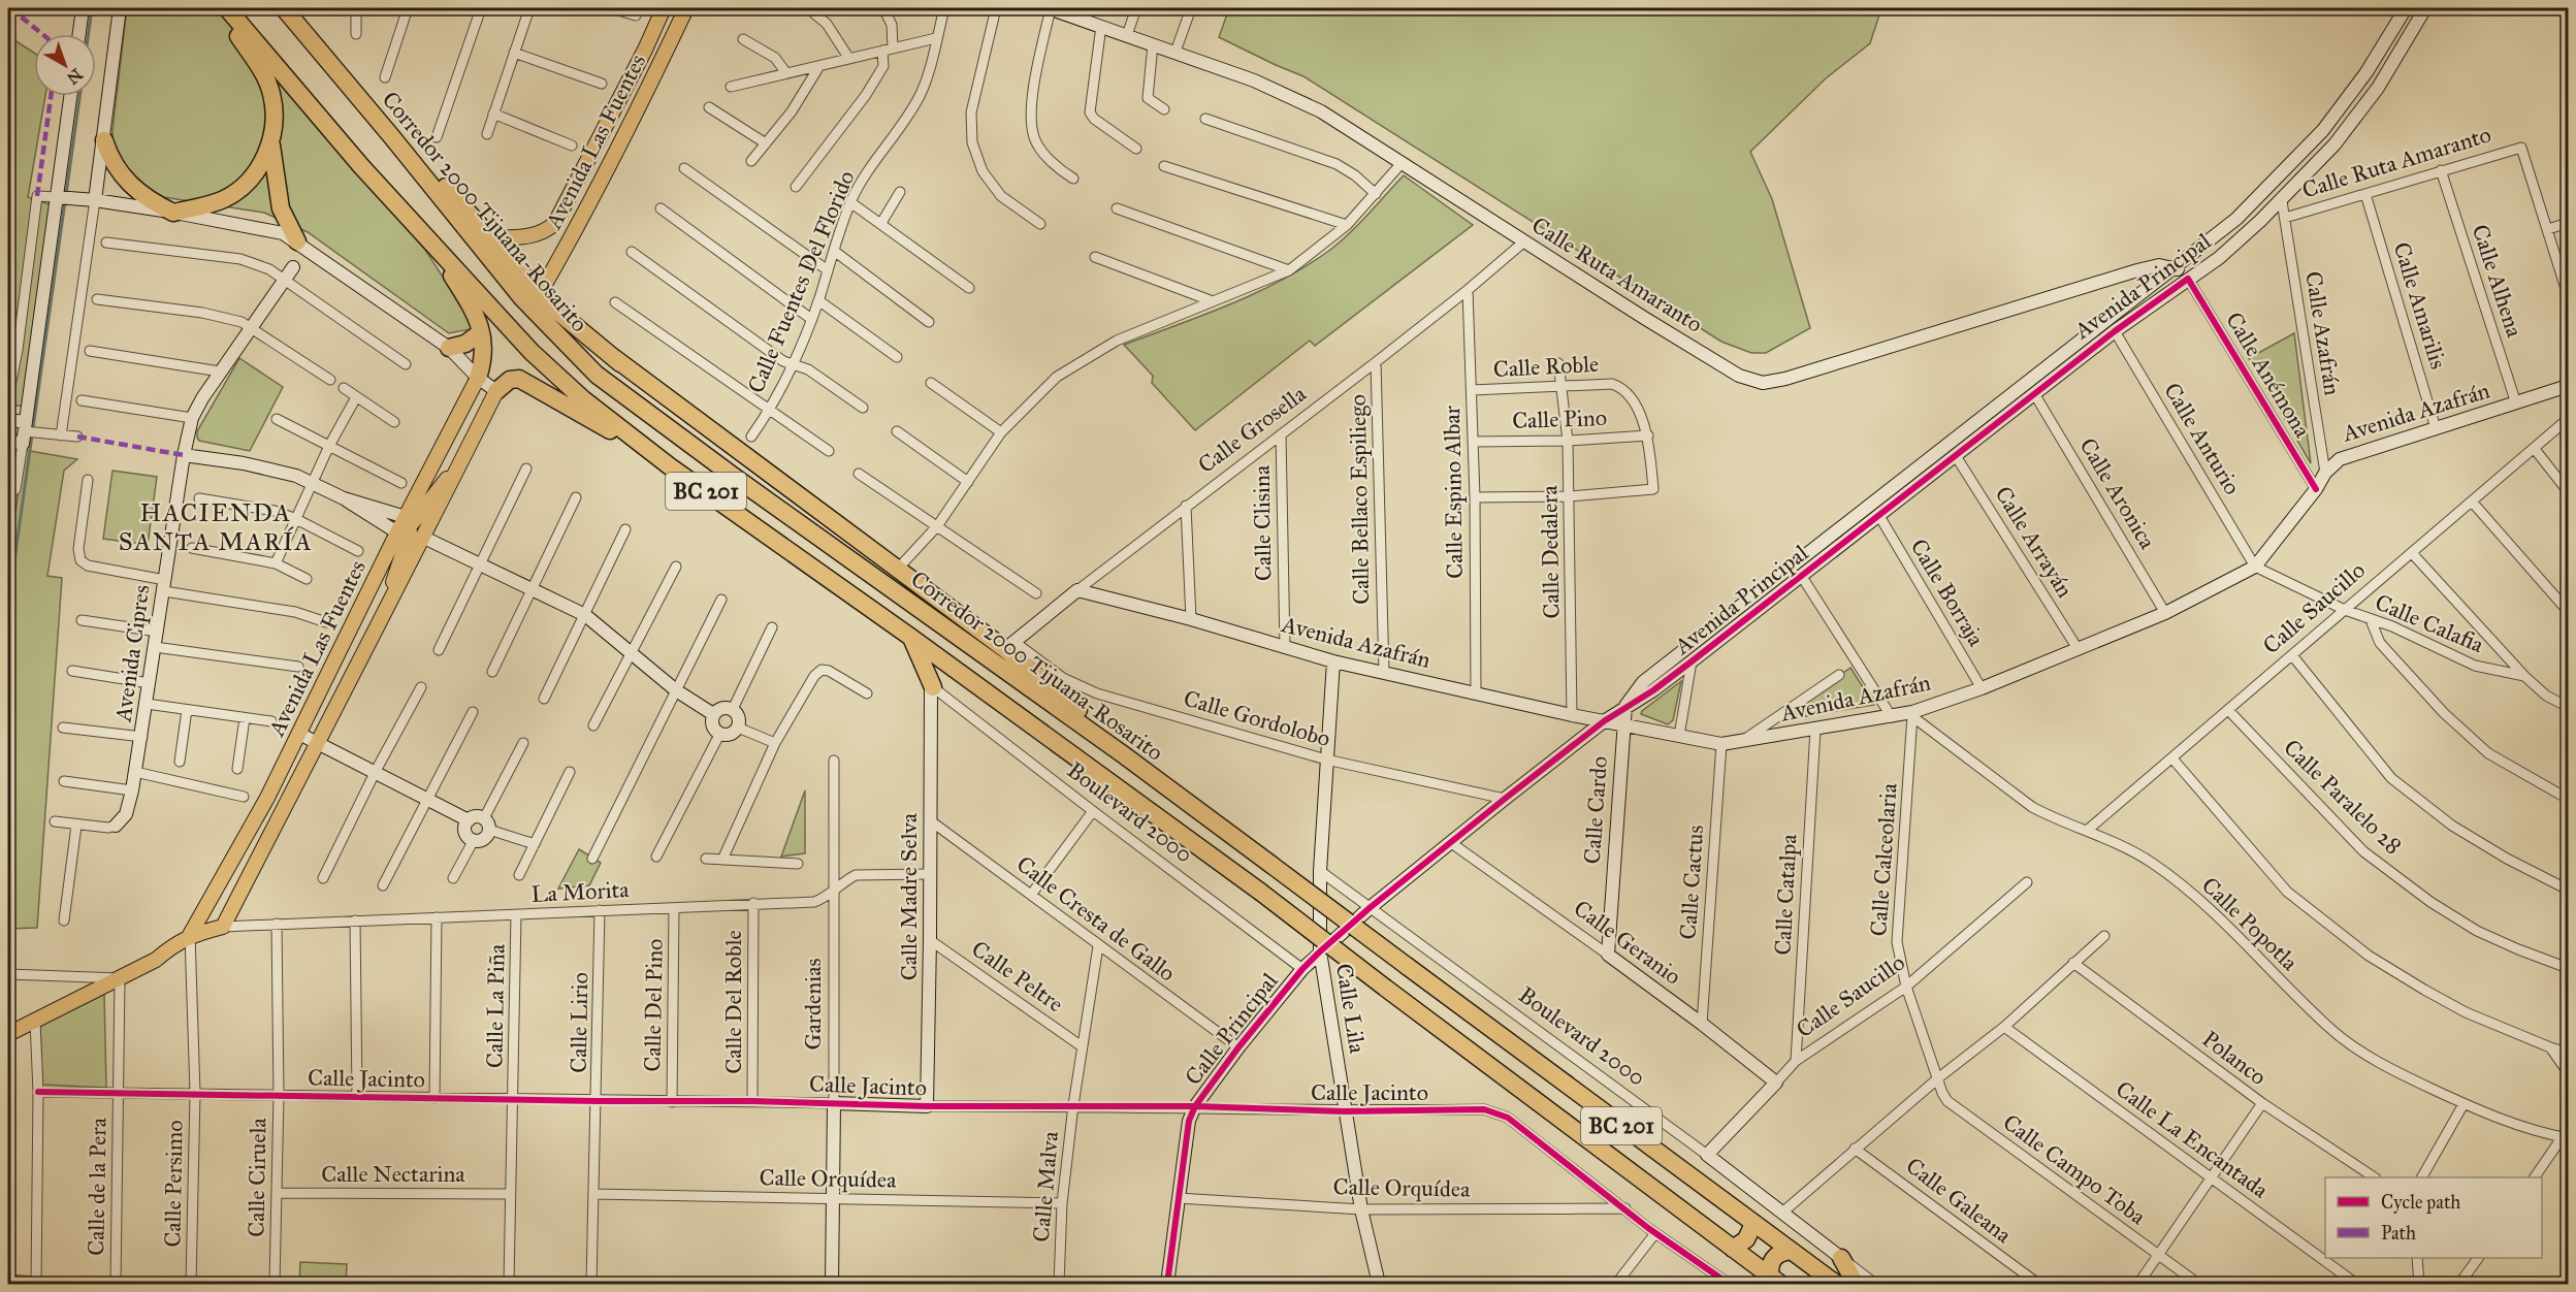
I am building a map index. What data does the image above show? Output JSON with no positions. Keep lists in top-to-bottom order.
{
  "streets": {
    "highway": ["Corredor 2000 Tijuana-Rosarito", "BC 201"],
    "main road": ["Avenida Las Fuentes"],
    "street": [
      "Calle Ruta Amaranto",
      "Calle Alhena",
      "Calle Fuentes Del Florido",
      "Avenida Principal",
      "Calle Amarilis",
      "Calle Azafrán",
      "Calle Roble",
      "Calle Anémona",
      "Avenida Azafrán",
      "Calle Pino",
      "Calle Grosella",
      "Calle Anturio",
      "Calle Espino Albar",
      "Calle Aronica",
      "Calle Bellaco Espiliego",
      "Calle Clisina",
      "Calle Arrayán",
      "Calle Dedalera",
      "Calle Borraja",
      "Calle Saucillo",
      "Calle Calafia",
      "Avenida Cipres",
      "Calle Gordolobo",
      "Calle Paralelo 28",
      "Calle Cardo",
      "Boulevard 2000",
      "Calle Calceolaria",
      "Calle Cactus",
      "La Morita",
      "Calle Catalpa",
      "Calle Madre Selva",
      "Calle Cresta de Gallo",
      "Calle Popotla",
      "Calle Geranio",
      "Calle Peltre",
      "Calle Del Roble",
      "Gardenias",
      "Calle Del Pino",
      "Calle La Piña",
      "Calle Lila",
      "Calle Lirio",
      "Calle Principal",
      "Polanco",
      "Calle Jacinto",
      "Calle La Encantada",
      "Calle Campo Toba",
      "Calle Nectarina",
      "Calle Ciruela",
      "Calle Orquídea",
      "Calle Persimo",
      "Calle de la Pera",
      "Calle Malva",
      "Calle Galeana"
    ]
  },
  "crossings": [
    ["Avenida Las Fuentes", "La Morita"],
    ["Avenida Las Fuentes", "Calle Persimo"],
    ["Calle Ruta Amaranto", "Calle Alhena"],
    ["Calle Ruta Amaranto", "Avenida Principal"],
    ["Calle Ruta Amaranto", "Calle Amarilis"],
    ["Calle Ruta Amaranto", "Calle Azafrán"],
    ["Calle Ruta Amaranto", "Calle Grosella"],
    ["Calle Alhena", "Avenida Azafrán"],
    ["Avenida Principal", "Calle Azafrán"],
    ["Avenida Principal", "Calle Anémona"],
    ["Avenida Principal", "Avenida Azafrán"],
    ["Avenida Principal", "Calle Anturio"],
    ["Avenida Principal", "Calle Aronica"],
    ["Avenida Principal", "Calle Arrayán"],
    ["Avenida Principal", "Calle Borraja"],
    ["Avenida Principal", "Calle Gordolobo"],
    ["Avenida Principal", "Calle Cardo"],
    ["Avenida Principal", "Boulevard 2000"],
    ["Avenida Principal", "Calle Geranio"],
    ["Avenida Principal", "Calle Lila"],
    ["Avenida Principal", "Calle Principal"],
    ["Calle Amarilis", "Avenida Azafrán"],
    ["Calle Azafrán", "Avenida Azafrán"],
    ["Calle Roble", "Calle Pino"],
    ["Calle Roble", "Calle Espino Albar"],
    ["Calle Roble", "Calle Dedalera"],
    ["Calle Anémona", "Avenida Azafrán"],
    ["Avenida Azafrán", "Calle Grosella"],
    ["Avenida Azafrán", "Calle Anturio"],
    ["Avenida Azafrán", "Calle Espino Albar"],
    ["Avenida Azafrán", "Calle Aronica"],
    ["Avenida Azafrán", "Calle Bellaco Espiliego"],
    ["Avenida Azafrán", "Calle Clisina"],
    ["Avenida Azafrán", "Calle Arrayán"],
    ["Avenida Azafrán", "Calle Dedalera"],
    ["Avenida Azafrán", "Calle Borraja"],
    ["Avenida Azafrán", "Calle Calafia"],
    ["Avenida Azafrán", "Calle Cardo"],
    ["Avenida Azafrán", "Calle Calceolaria"],
    ["Avenida Azafrán", "Calle Cactus"],
    ["Avenida Azafrán", "Calle Catalpa"],
    ["Avenida Azafrán", "Calle Popotla"],
    ["Avenida Azafrán", "Calle Lila"],
    ["Calle Pino", "Calle Espino Albar"],
    ["Calle Pino", "Calle Dedalera"],
    ["Calle Grosella", "Calle Espino Albar"],
    ["Calle Grosella", "Calle Bellaco Espiliego"],
    ["Calle Grosella", "Calle Clisina"],
    ["Calle Grosella", "Calle Gordolobo"],
    ["Calle Anturio", "Calle Calafia"],
    ["Calle Saucillo", "Calle Calafia"],
    ["Calle Saucillo", "Calle Paralelo 28"],
    ["Calle Saucillo", "Boulevard 2000"],
    ["Calle Saucillo", "Calle Calceolaria"],
    ["Calle Saucillo", "Calle Catalpa"],
    ["Calle Saucillo", "Calle Popotla"],
    ["Calle Saucillo", "Calle Geranio"],
    ["Calle Gordolobo", "Calle Lila"],
    ["Calle Cardo", "Calle Geranio"],
    ["Boulevard 2000", "Calle Madre Selva"],
    ["Boulevard 2000", "Calle Lila"],
    ["Boulevard 2000", "Calle Principal"],
    ["Calle Calceolaria", "Calle Popotla"],
    ["Calle Calceolaria", "Calle Campo Toba"],
    ["Calle Cactus", "Calle Geranio"],
    ["La Morita", "Calle Madre Selva"],
    ["La Morita", "Calle Del Roble"],
    ["La Morita", "Gardenias"],
    ["La Morita", "Calle Del Pino"],
    ["La Morita", "Calle La Piña"],
    ["La Morita", "Calle Lirio"],
    ["La Morita", "Calle Ciruela"],
    ["Calle Madre Selva", "Calle Cresta de Gallo"],
    ["Calle Madre Selva", "Calle Peltre"],
    ["Calle Madre Selva", "Calle Jacinto"],
    ["Calle Cresta de Gallo", "Calle Principal"],
    ["Calle Cresta de Gallo", "Calle Malva"],
    ["Calle Peltre", "Calle Malva"],
    ["Calle Del Roble", "Calle Jacinto"],
    ["Gardenias", "Calle Jacinto"],
    ["Gardenias", "Calle Orquídea"],
    ["Calle Del Pino", "Calle Jacinto"],
    ["Calle La Piña", "Calle Jacinto"],
    ["Calle La Piña", "Calle Nectarina"],
    ["Calle Lila", "Calle Principal"],
    ["Calle Lila", "Calle Jacinto"],
    ["Calle Lila", "Calle Orquídea"],
    ["Calle Lirio", "Calle Jacinto"],
    ["Calle Lirio", "Calle Orquídea"],
    ["Calle Principal", "Calle Jacinto"],
    ["Calle Principal", "Calle Orquídea"],
    ["Calle Jacinto", "Calle Ciruela"],
    ["Calle Jacinto", "Calle Orquídea"],
    ["Calle Jacinto", "Calle Persimo"],
    ["Calle Jacinto", "Calle de la Pera"],
    ["Calle Jacinto", "Calle Malva"],
    ["Calle Nectarina", "Calle Ciruela"],
    ["Calle Orquídea", "Calle Malva"]
  ],
  "districts": ["HACIENDA SANTA MARÍA"],
  "legend": ["Cycle path", "Path"],
  "north": "bottom right"
}
